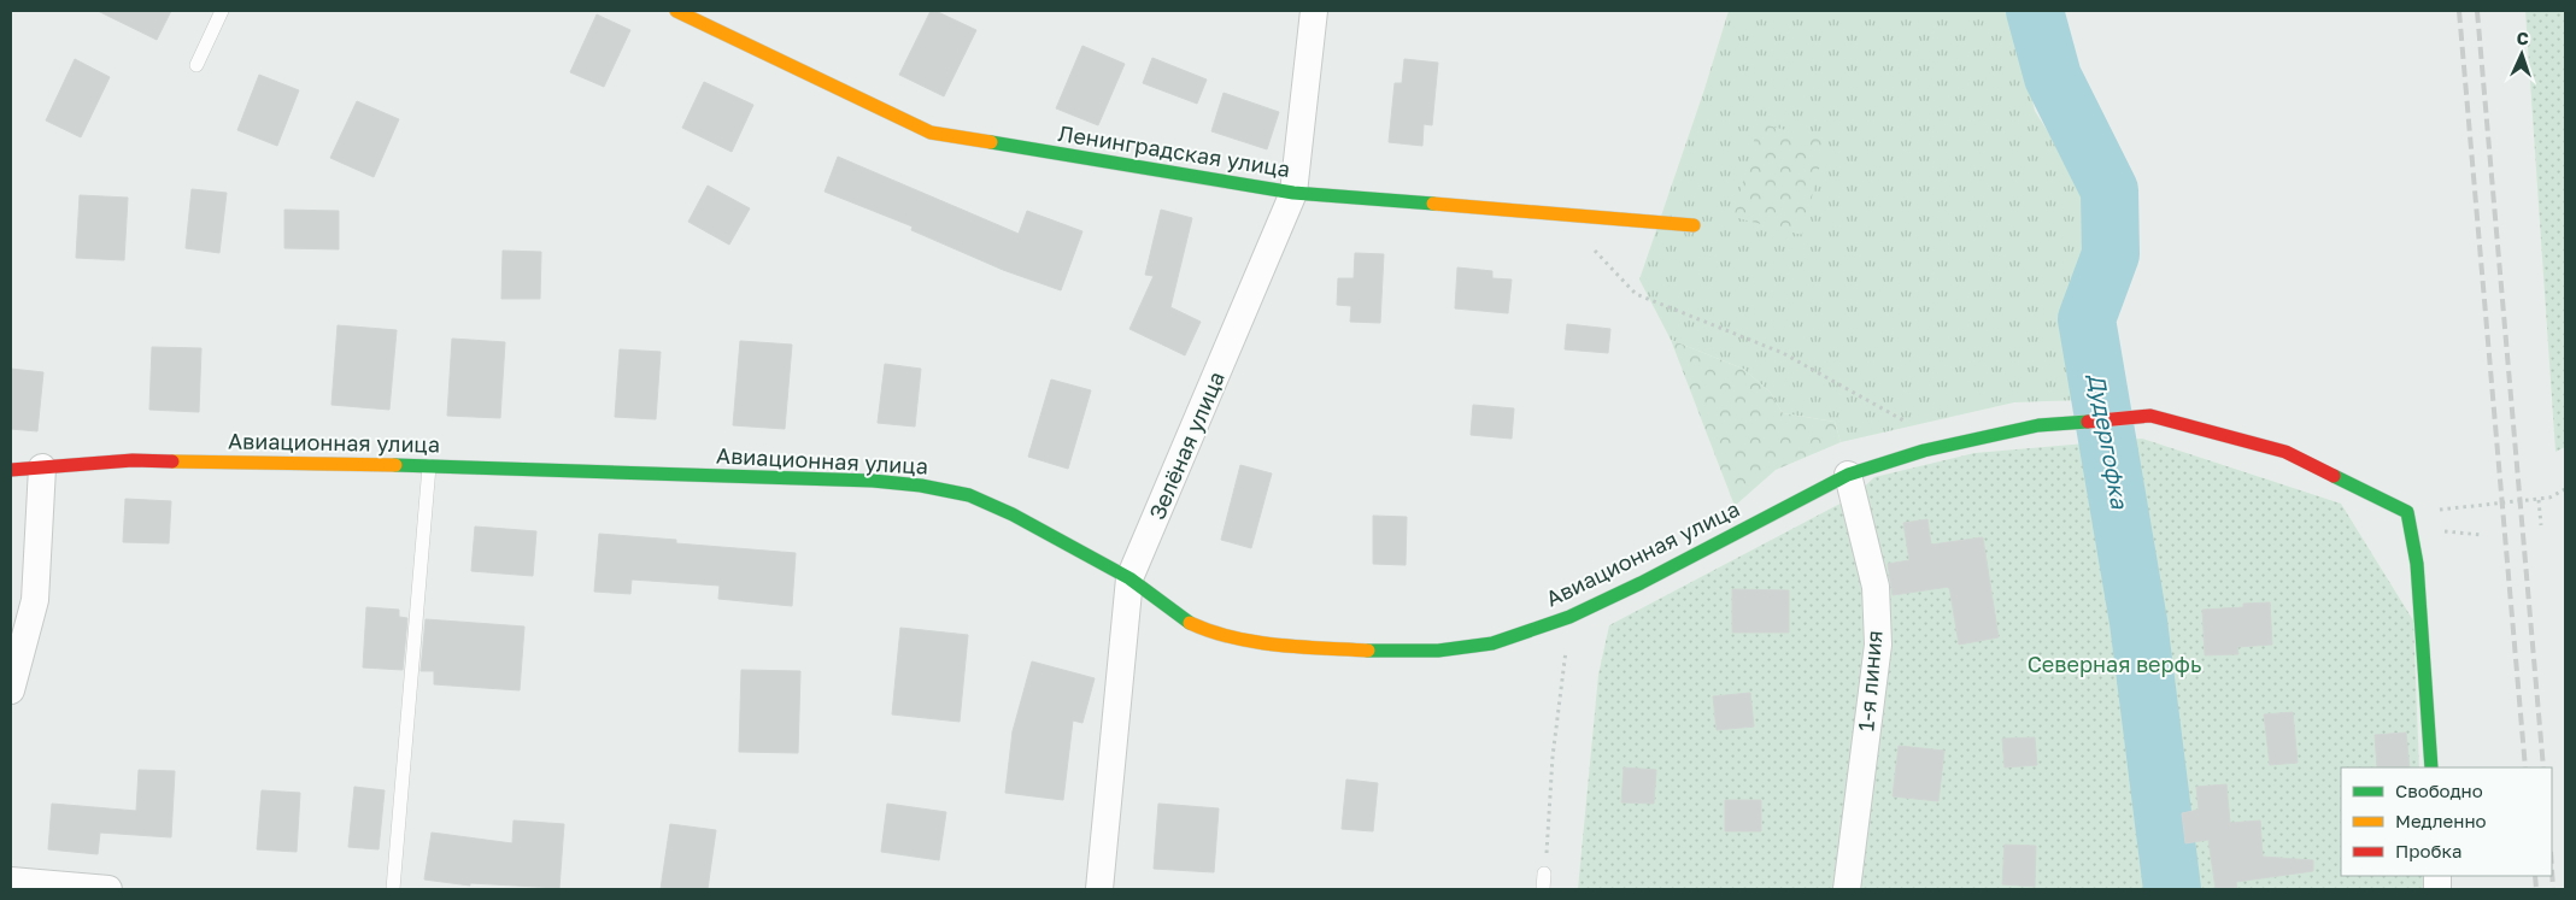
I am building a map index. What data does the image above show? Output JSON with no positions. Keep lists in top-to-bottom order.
{
  "streets": {
    "street": [
      "Ленинградская улица",
      "Авиационная улица",
      "Зелёная улица",
      "1-я линия"
    ]
  },
  "crossings": [
    ["Ленинградская улица", "Зелёная улица"],
    ["Авиационная улица", "Зелёная улица"],
    ["Авиационная улица", "1-я линия"]
  ],
  "water": ["Дудергофка"],
  "parks": ["Северная верфь"],
  "legend": ["Свободно", "Медленно", "Пробка"],
  "north": "top"
}
